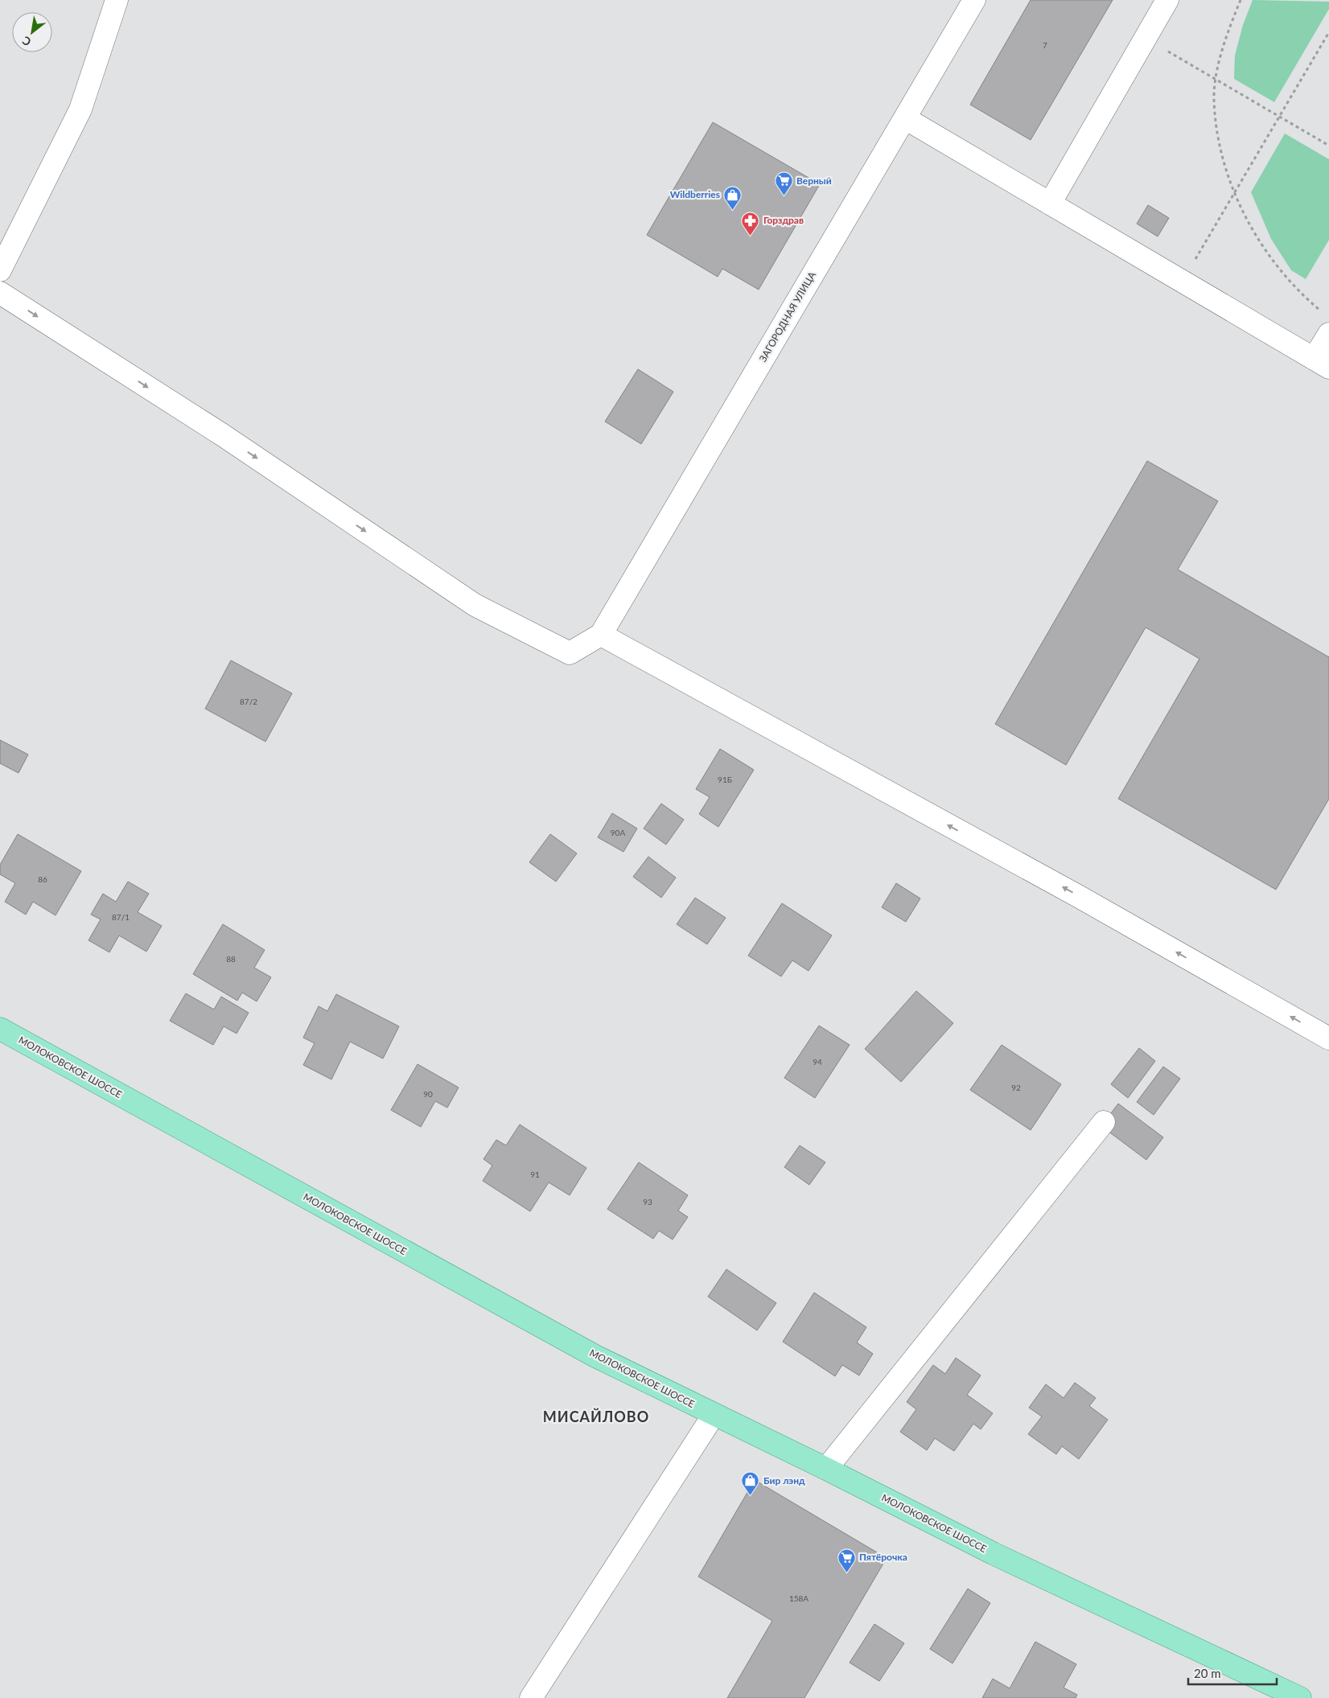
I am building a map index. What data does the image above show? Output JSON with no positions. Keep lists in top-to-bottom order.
{
  "streets": {
    "main road": ["МОЛОКОВСКОЕ ШОССЕ"],
    "street": ["ЗАГОРОДНАЯ УЛИЦА"]
  },
  "districts": ["МИСАЙЛОВО"],
  "places": {
    "supermarket": ["Верный", "Пятёрочка"],
    "shop": ["Wildberries", "Бир лэнд"],
    "pharmacy": ["Горздрав"]
  },
  "house_numbers": [
    "7",
    "87/2",
    "91Б",
    "90А",
    "86",
    "87/1",
    "88",
    "94",
    "92",
    "90",
    "91",
    "93",
    "158А"
  ],
  "scale_bar": "20 m",
  "north": "bottom left"
}
